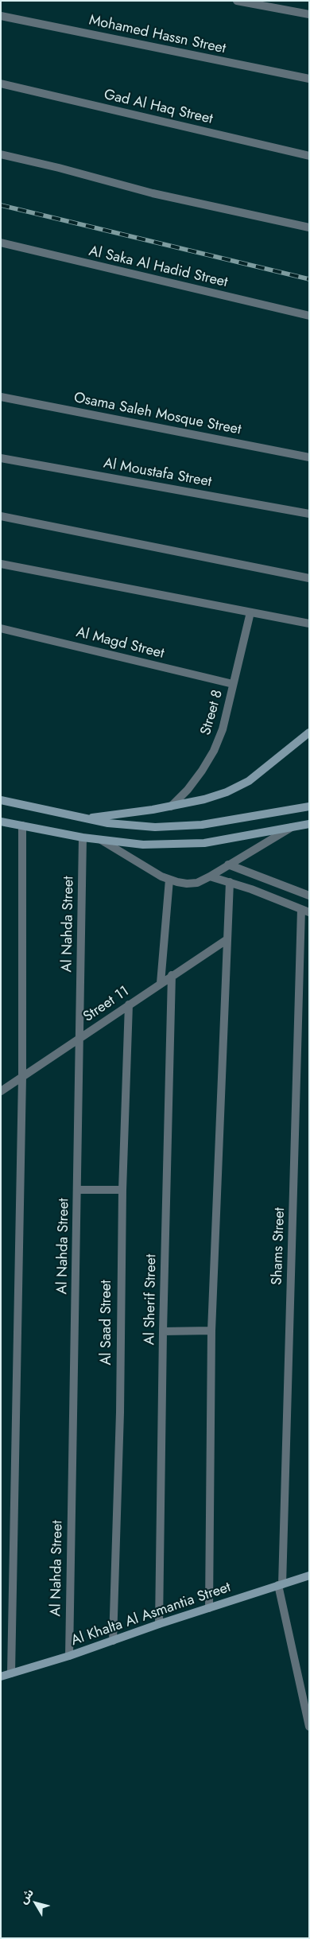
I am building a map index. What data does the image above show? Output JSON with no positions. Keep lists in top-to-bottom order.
{
  "streets": {
    "main road": ["Al Khalta Al Asmantia Street"],
    "street": [
      "Mohamed Hassn Street",
      "Gad Al Haq Street",
      "Al Saka Al Hadid Street",
      "Osama Saleh Mosque Street",
      "Al Moustafa Street",
      "Al Magd Street",
      "Street 8",
      "Al Nahda Street",
      "Street 11",
      "Shams Street",
      "Al Sherif Street",
      "Al Saad Street"
    ]
  },
  "crossings": [
    ["Al Magd Street", "Street 8"],
    ["Al Nahda Street", "Street 11"],
    ["Al Nahda Street", "Al Khalta Al Asmantia Street"],
    ["Street 11", "Al Sherif Street"],
    ["Street 11", "Al Saad Street"],
    ["Shams Street", "Al Khalta Al Asmantia Street"],
    ["Al Sherif Street", "Al Khalta Al Asmantia Street"],
    ["Al Saad Street", "Al Khalta Al Asmantia Street"]
  ],
  "north": "top left"
}
